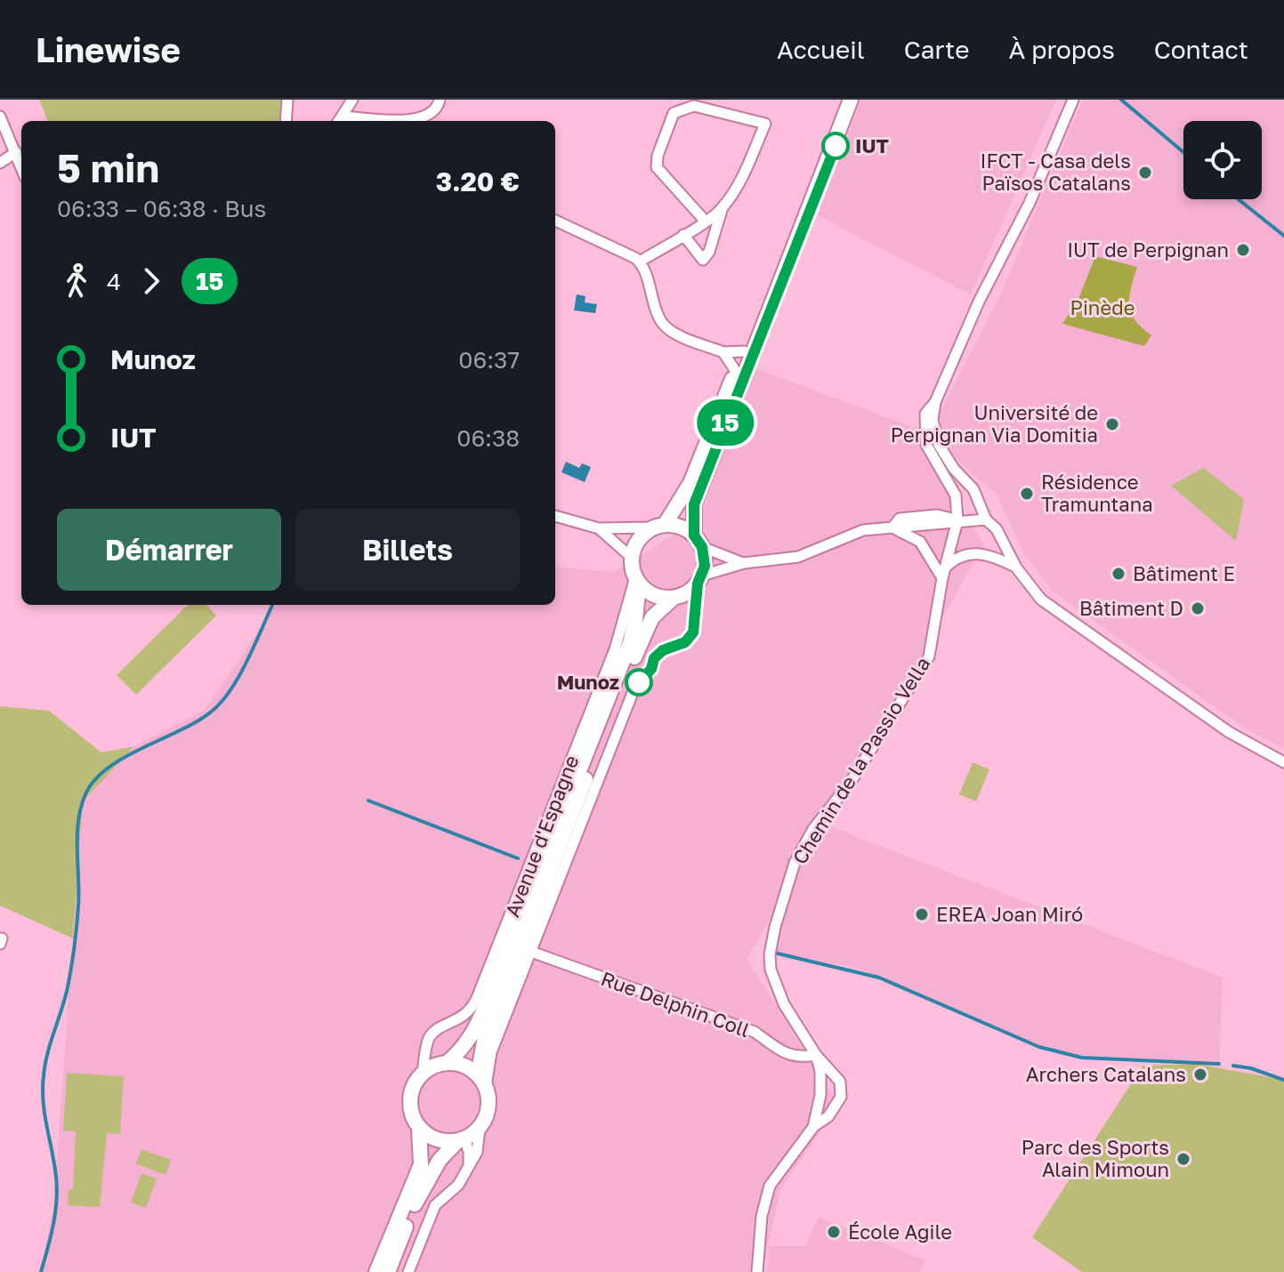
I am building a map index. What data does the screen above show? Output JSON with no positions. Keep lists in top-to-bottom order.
{
  "streets": {
    "main road": ["Avenue d'Espagne"],
    "street": ["Chemin de la Passio Vella", "Rue Delphin Coll"]
  },
  "crossings": [
    ["Chemin de la Passio Vella", "Rue Delphin Coll"],
    ["Avenue d'Espagne", "Rue Delphin Coll"]
  ],
  "parks": ["Pinède"],
  "places": [
    "IUT",
    "IFCT - Casa dels Països Catalans",
    "IUT de Perpignan",
    "Université de Perpignan Via Domitia",
    "Résidence Tramuntana",
    "Bâtiment E",
    "Bâtiment D",
    "Munoz",
    "EREA Joan Miró",
    "Archers Catalans",
    "Parc des Sports Alain Mimoun",
    "École Agile"
  ],
  "lines": ["bus line 15"],
  "page": {
    "header": "Linewise",
    "nav": [
      "Accueil",
      "Carte",
      "À propos",
      "Contact"
    ],
    "on_map": "15",
    "heading": ["5 min", "06:33 – 06:38 · Bus", "3.20 €"],
    "legs": ["4", "15"],
    "list": [
      {
        "name": "Munoz",
        "value": "06:37"
      },
      {
        "name": "IUT",
        "value": "06:38"
      }
    ],
    "buttons": ["Démarrer", "Billets"]
  }
}
